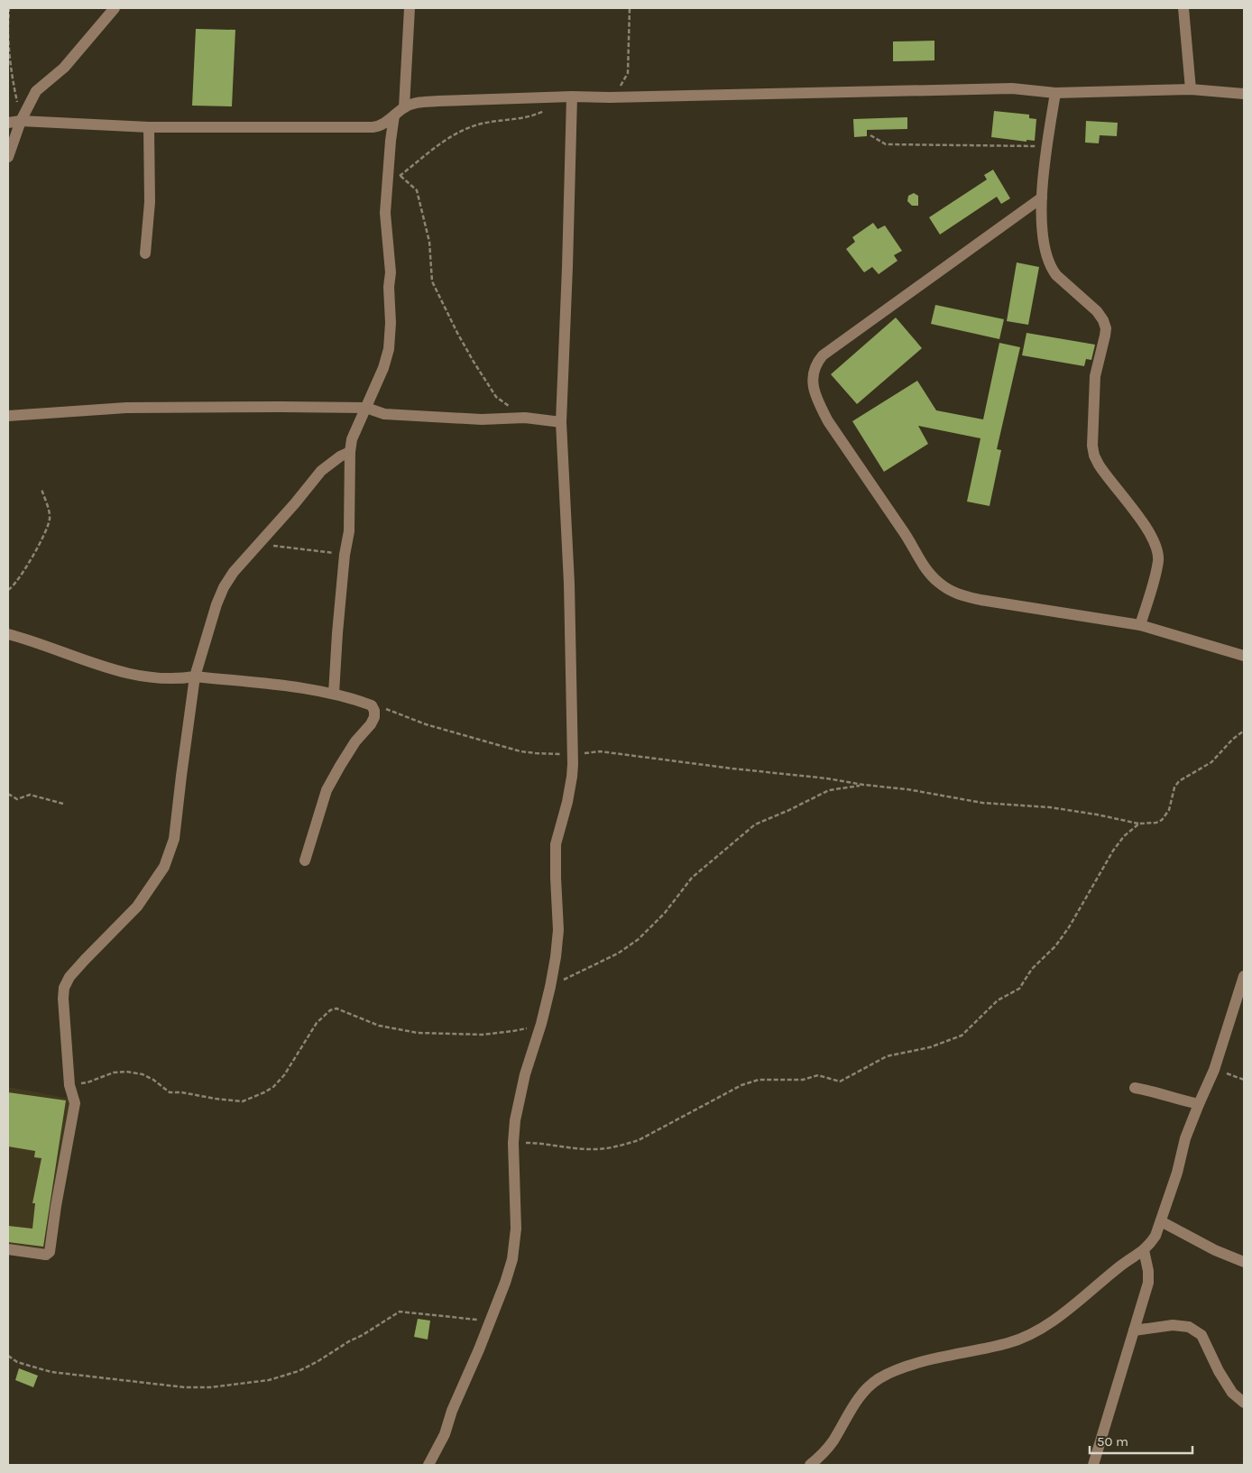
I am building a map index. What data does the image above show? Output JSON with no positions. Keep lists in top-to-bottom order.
{
  "scale_bar": "50 m"
}
